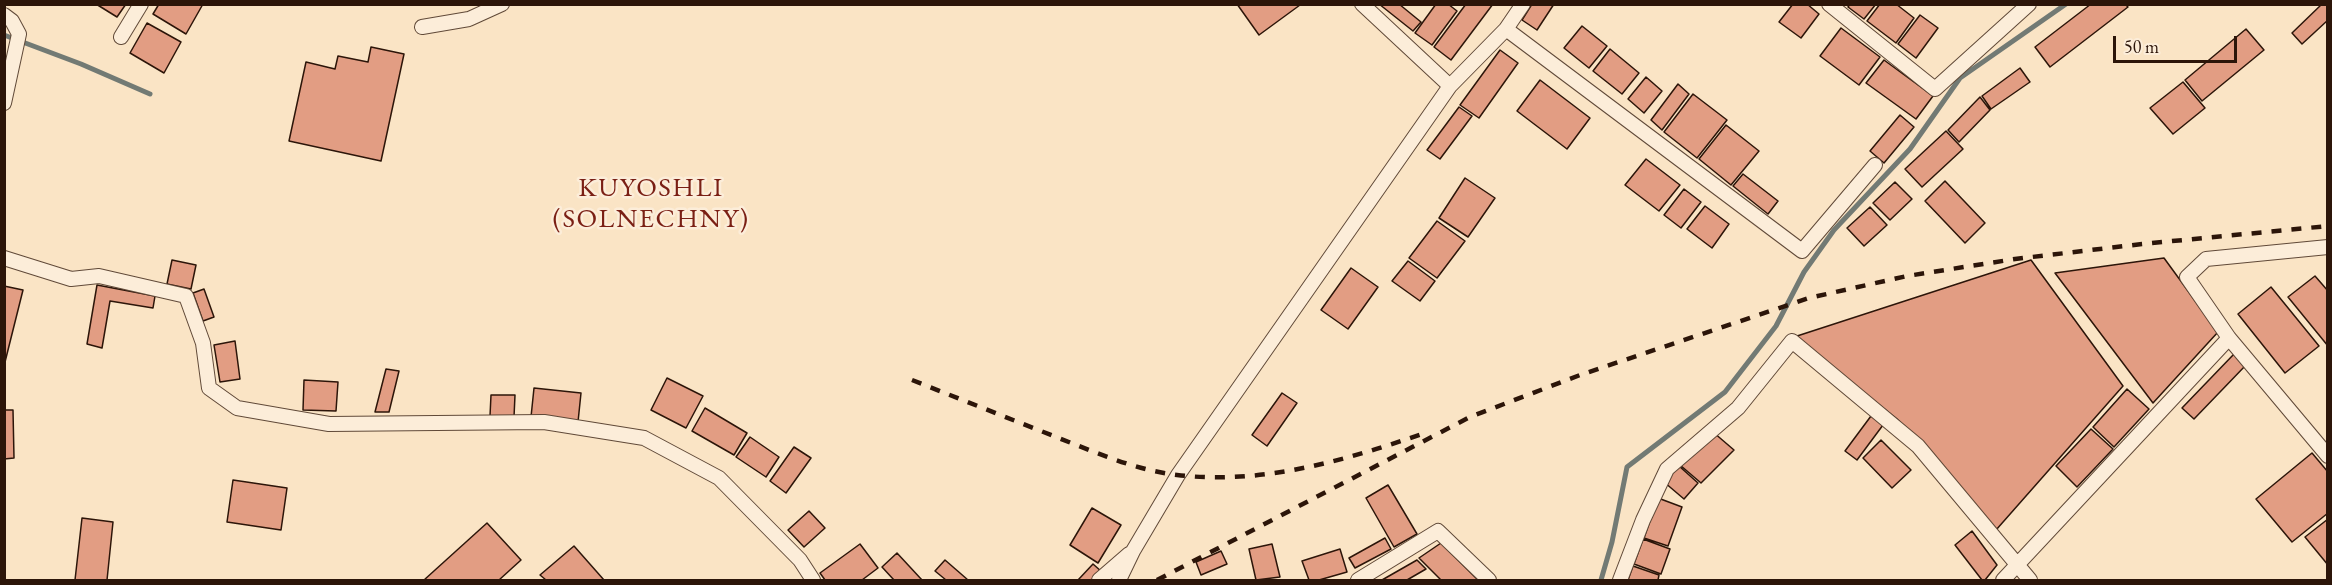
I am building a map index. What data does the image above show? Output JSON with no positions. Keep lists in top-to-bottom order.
{
  "districts": ["KUYOSHLI (SOLNECHNY)"],
  "scale_bar": "50 m"
}
